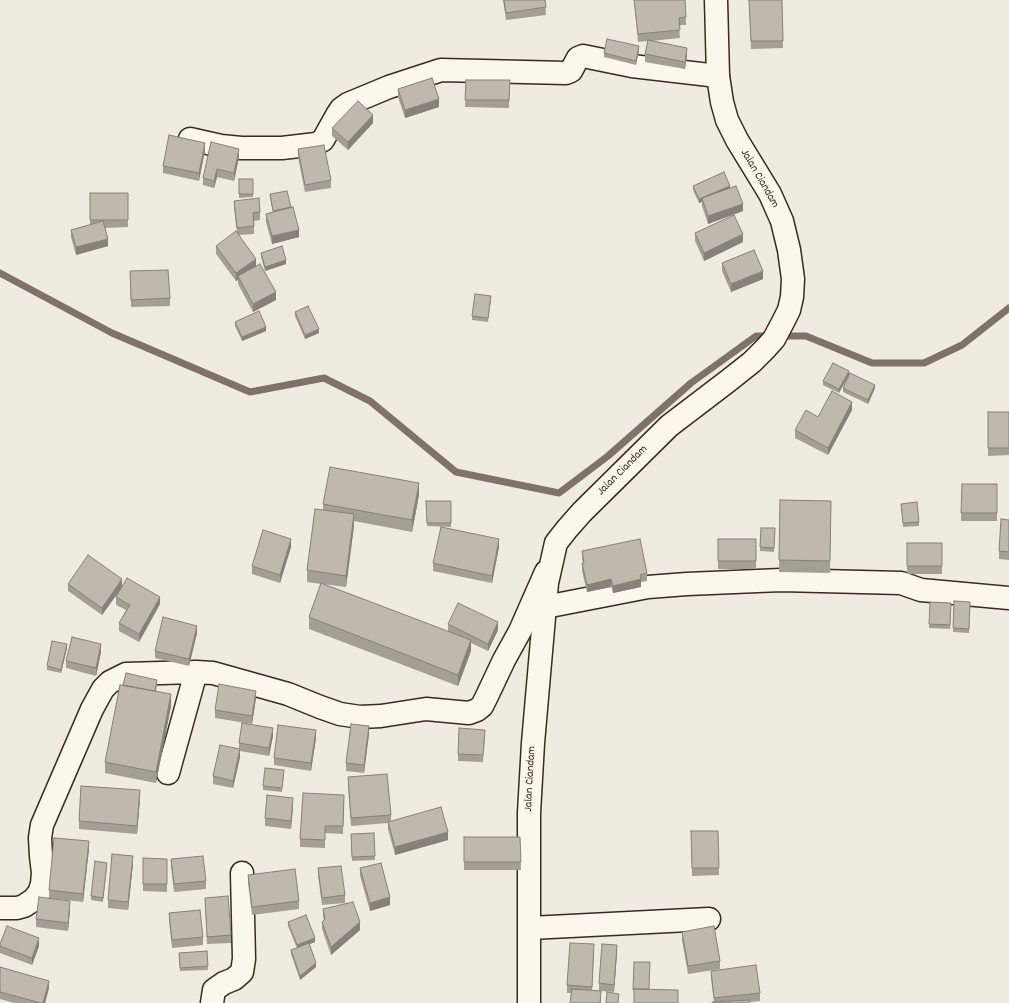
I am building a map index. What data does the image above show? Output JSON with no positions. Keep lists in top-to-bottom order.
{
  "streets": {
    "street": ["Jalan Ciandam"]
  }
}
